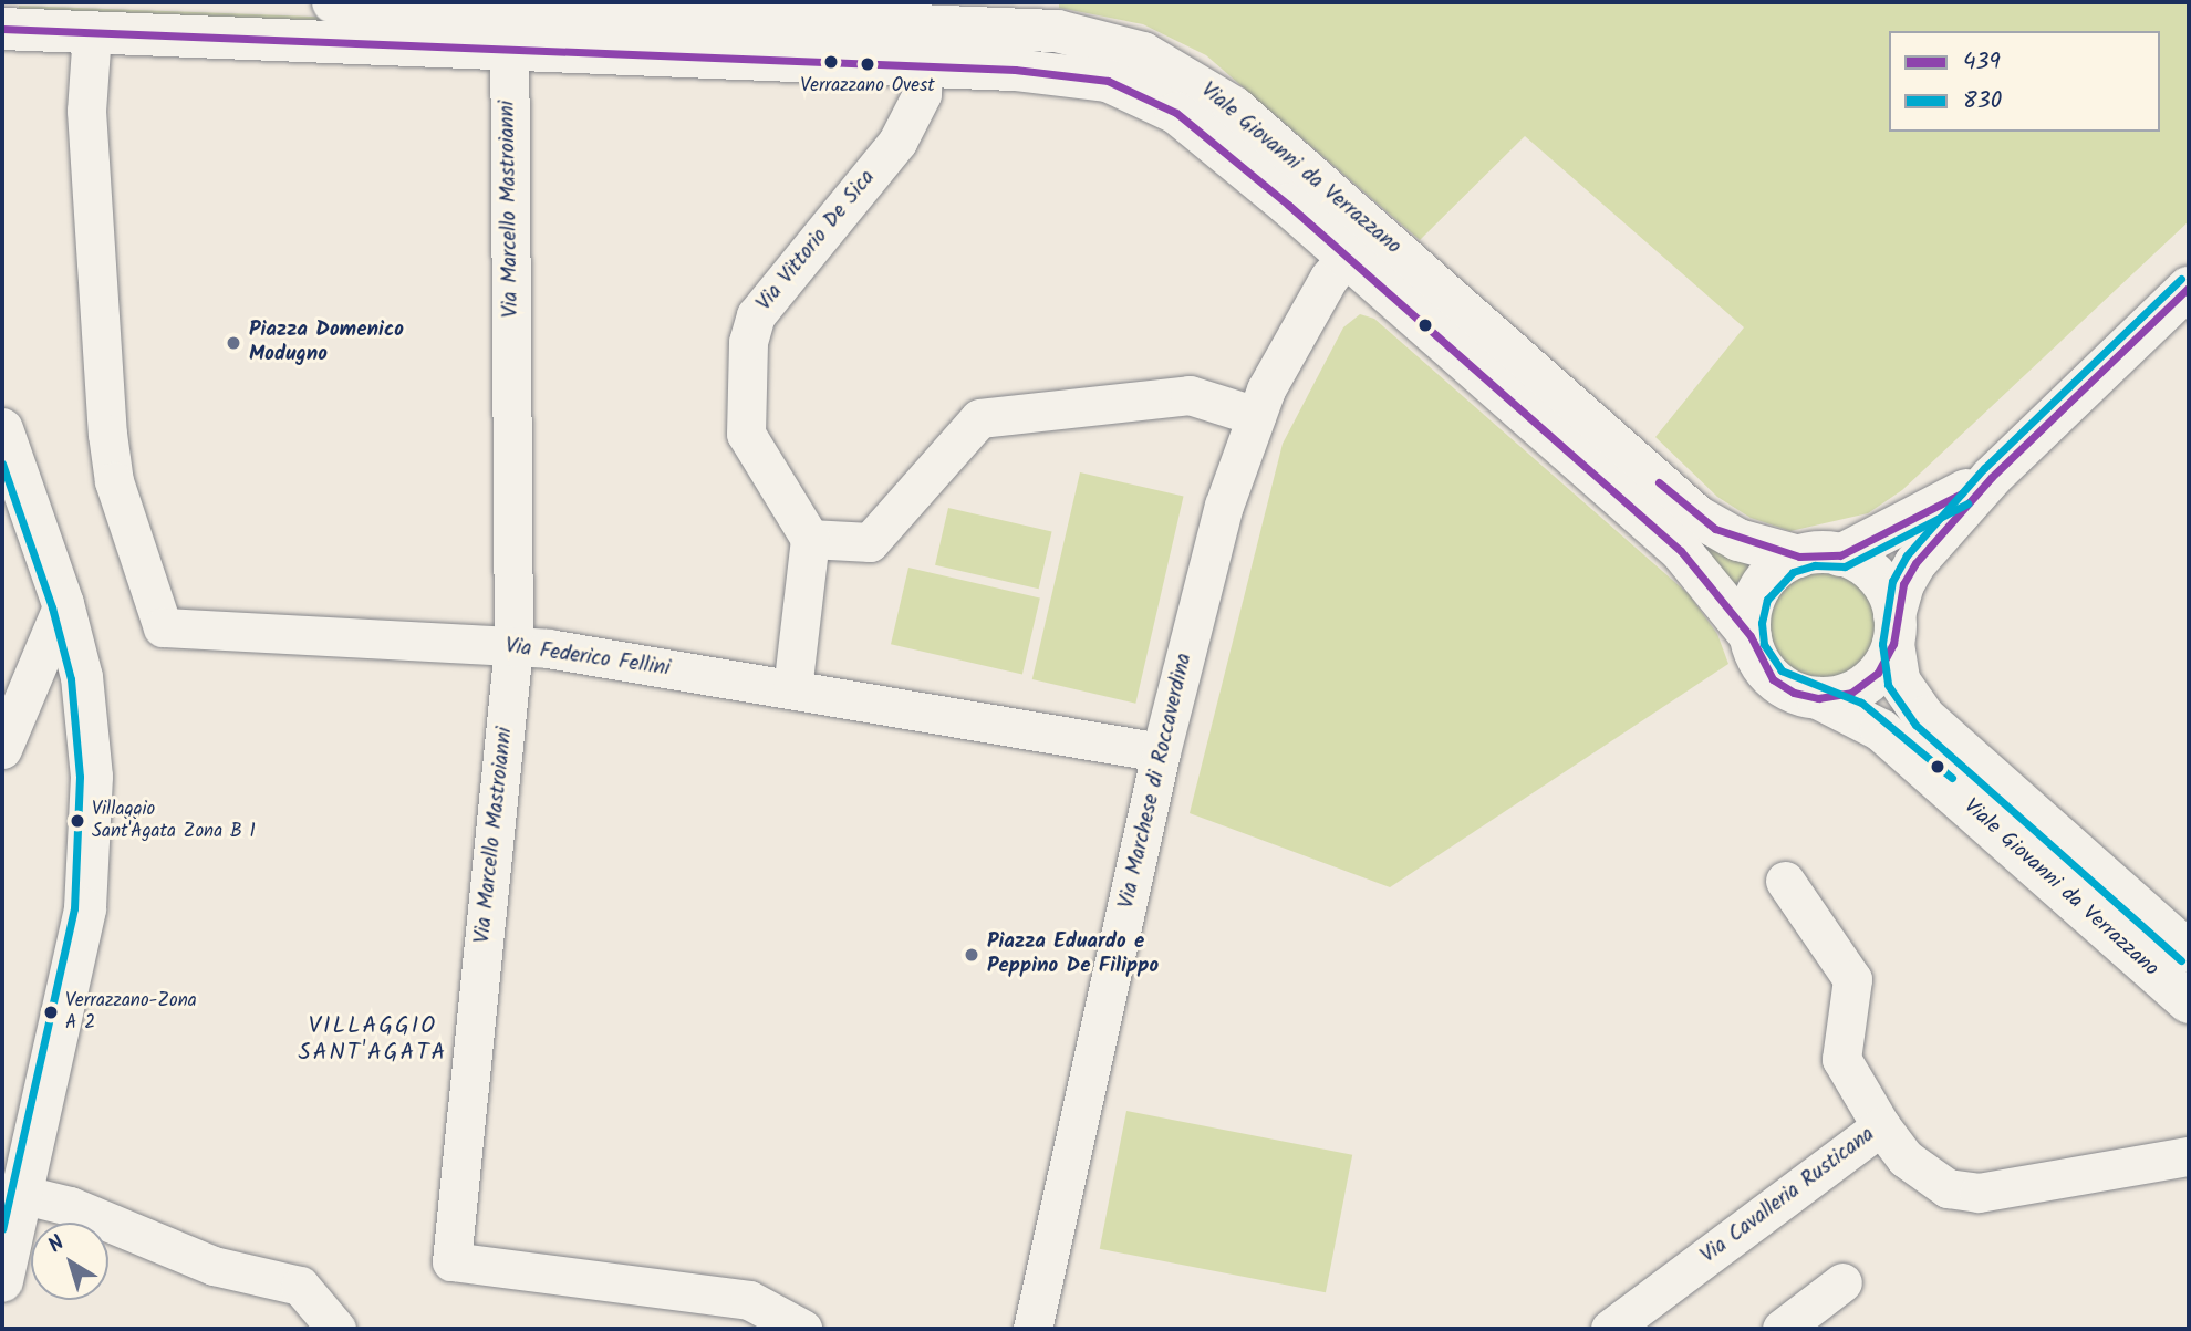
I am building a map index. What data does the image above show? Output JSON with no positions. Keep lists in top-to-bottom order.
{
  "streets": {
    "main road": ["Viale Giovanni da Verrazzano"],
    "street": [
      "Via Marcello Mastroianni",
      "Via Vittorio De Sica",
      "Via Federico Fellini",
      "Via Marchese di Roccaverdina",
      "Via Cavalleria Rusticana"
    ]
  },
  "crossings": [
    ["Viale Giovanni da Verrazzano", "Via Marcello Mastroianni"],
    ["Viale Giovanni da Verrazzano", "Via Vittorio De Sica"],
    ["Viale Giovanni da Verrazzano", "Via Federico Fellini"],
    ["Viale Giovanni da Verrazzano", "Via Marchese di Roccaverdina"],
    ["Via Marcello Mastroianni", "Via Federico Fellini"],
    ["Via Federico Fellini", "Via Marchese di Roccaverdina"]
  ],
  "districts": ["VILLAGGIO SANT'AGATA"],
  "places": [
    "Verrazzano Ovest",
    "Piazza Domenico Modugno",
    "Villaggio Sant'Agata Zona B 1",
    "Piazza Eduardo e Peppino De Filippo",
    "Verrazzano-Zona A 2"
  ],
  "lines": ["transit line 439", "transit line 830"],
  "legend": ["439", "830"],
  "north": "top left"
}
